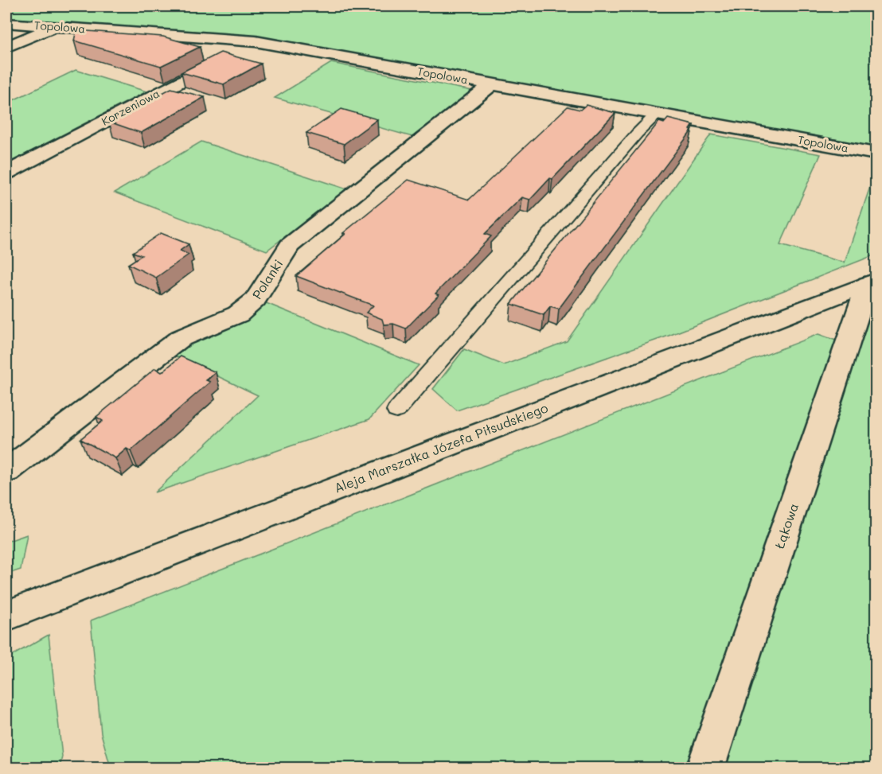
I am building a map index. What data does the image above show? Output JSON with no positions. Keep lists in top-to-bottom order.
{
  "streets": {
    "street": [
      "Topolowa",
      "Korzeniowa",
      "Polanki",
      "Aleja Marszałka Józefa Piłsudskiego",
      "Łąkowa"
    ]
  },
  "crossings": [
    ["Topolowa", "Korzeniowa"],
    ["Topolowa", "Polanki"],
    ["Aleja Marszałka Józefa Piłsudskiego", "Łąkowa"]
  ]
}
